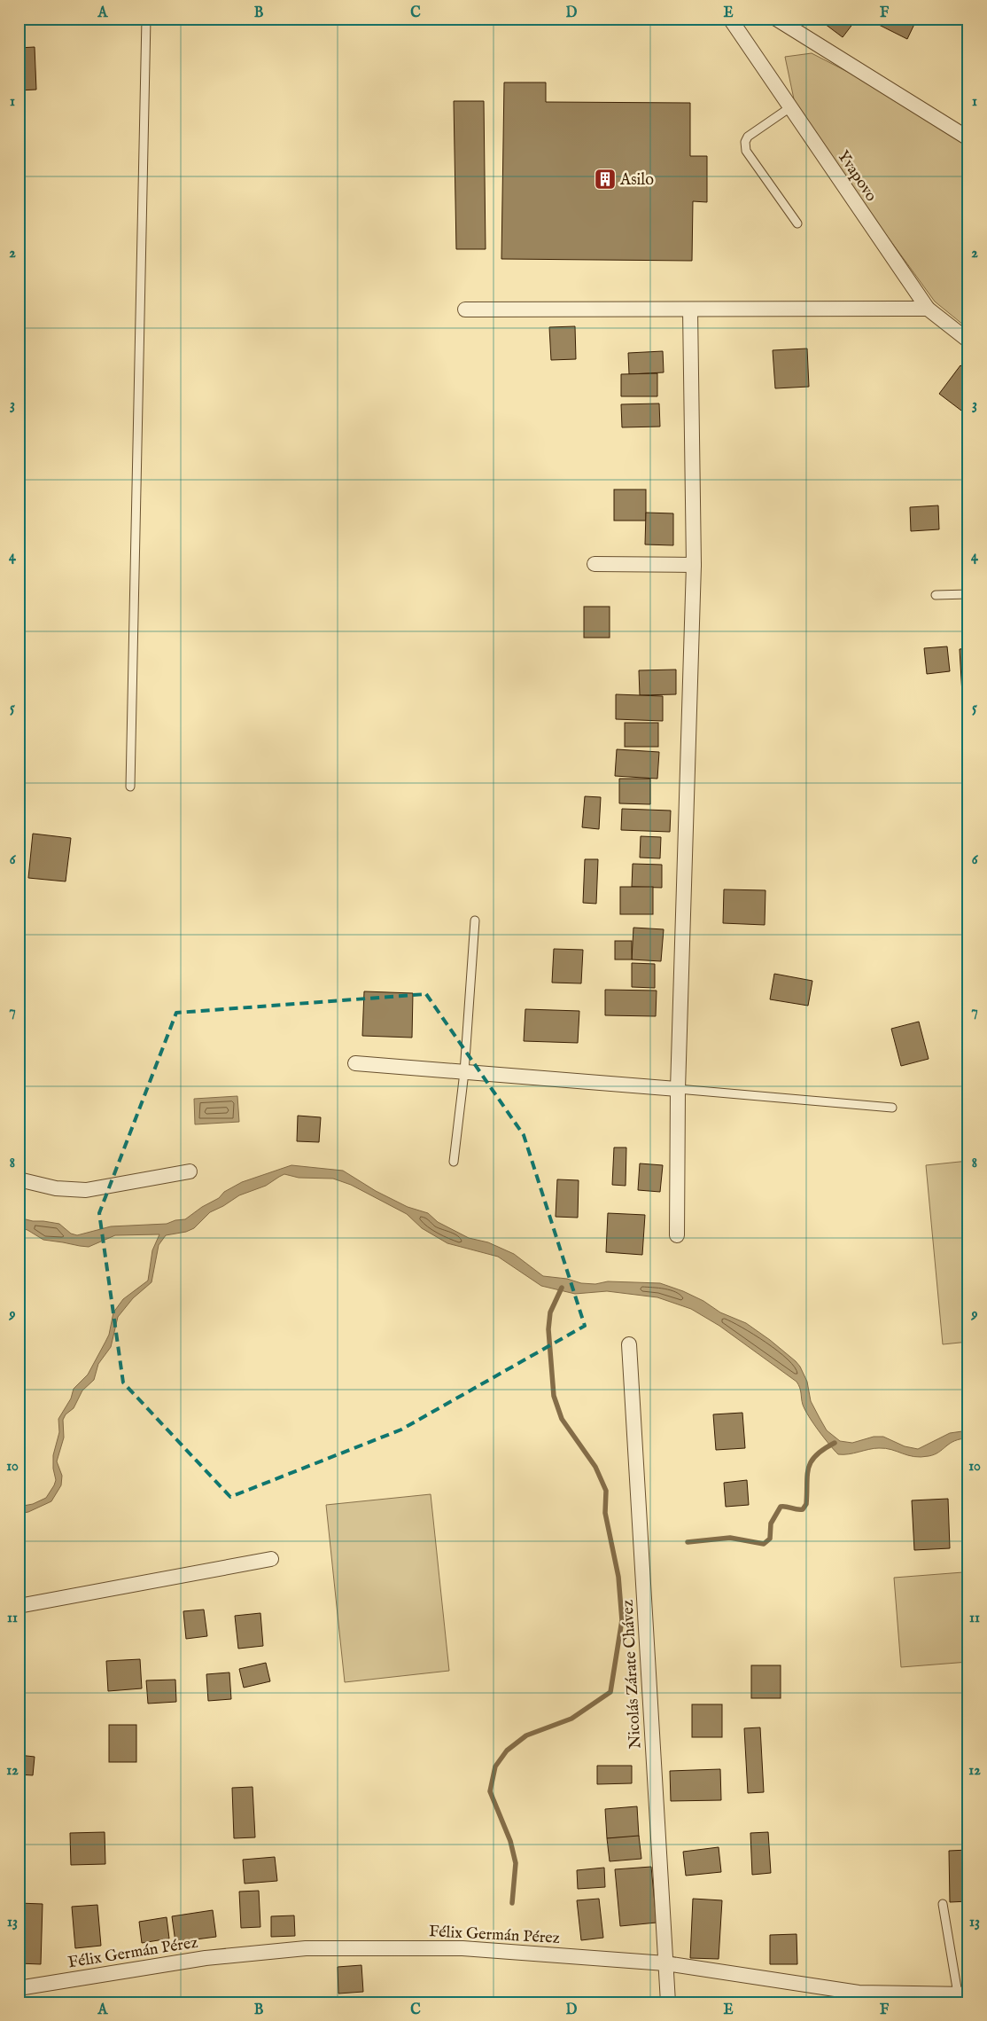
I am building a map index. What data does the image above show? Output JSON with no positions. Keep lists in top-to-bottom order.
{
  "streets": {
    "street": ["Yvapovo", "Nicolás Zárate Chávez", "Félix Germán Pérez"]
  },
  "crossings": [
    ["Nicolás Zárate Chávez", "Félix Germán Pérez"]
  ],
  "places": {
    "building": ["Asilo"]
  },
  "grid": {
    "columns": [
      "A",
      "B",
      "C",
      "D",
      "E",
      "F"
    ],
    "rows": [
      "1",
      "2",
      "3",
      "4",
      "5",
      "6",
      "7",
      "8",
      "9",
      "10",
      "11",
      "12",
      "13"
    ]
  }
}
